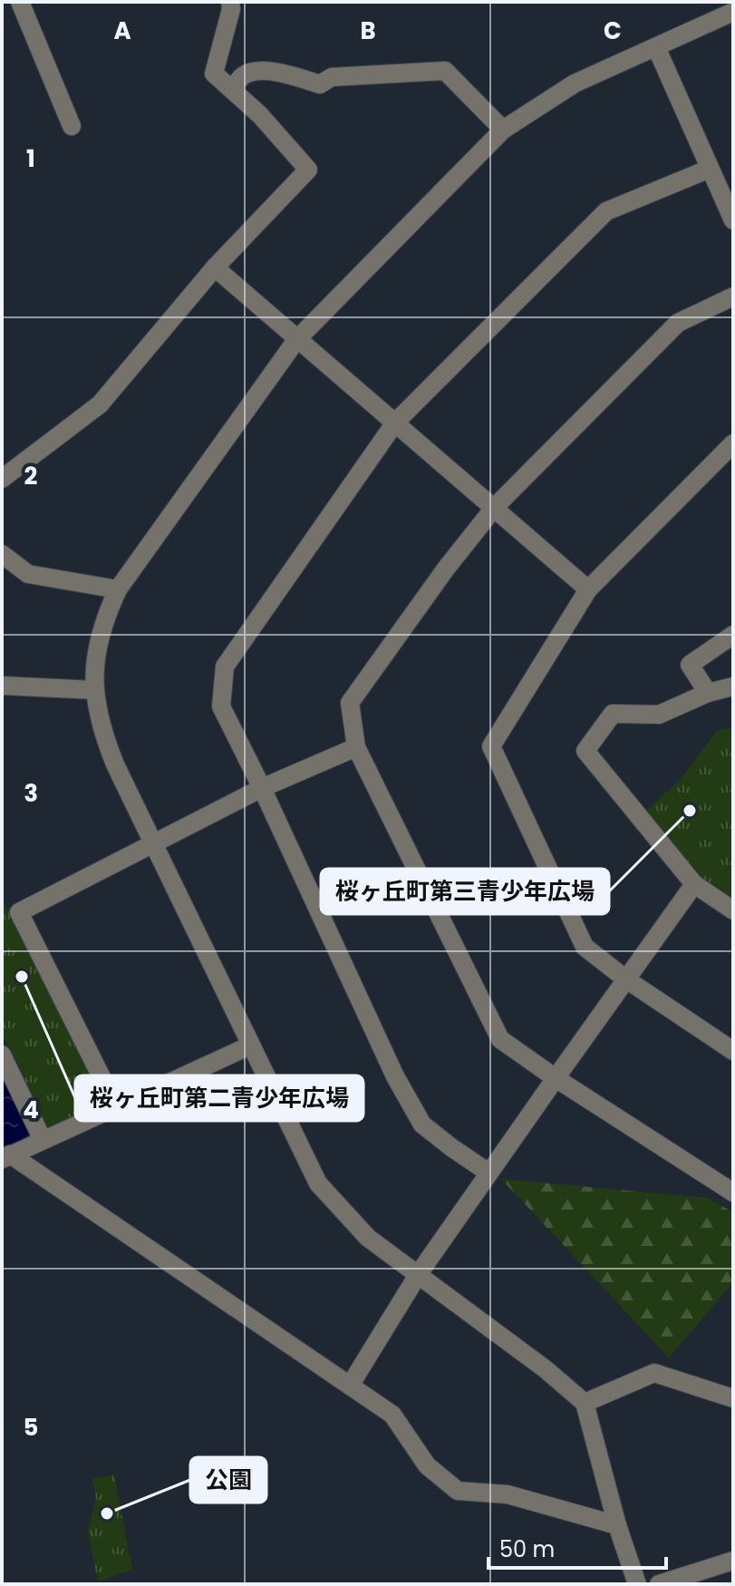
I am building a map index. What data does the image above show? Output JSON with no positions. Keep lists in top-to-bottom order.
{
  "places": ["桜ヶ丘町第三青少年広場", "桜ヶ丘町第二青少年広場", "公園"],
  "scale_bar": "50 m",
  "grid": {
    "columns": ["A", "B", "C"],
    "rows": [
      "1",
      "2",
      "3",
      "4",
      "5"
    ]
  }
}
